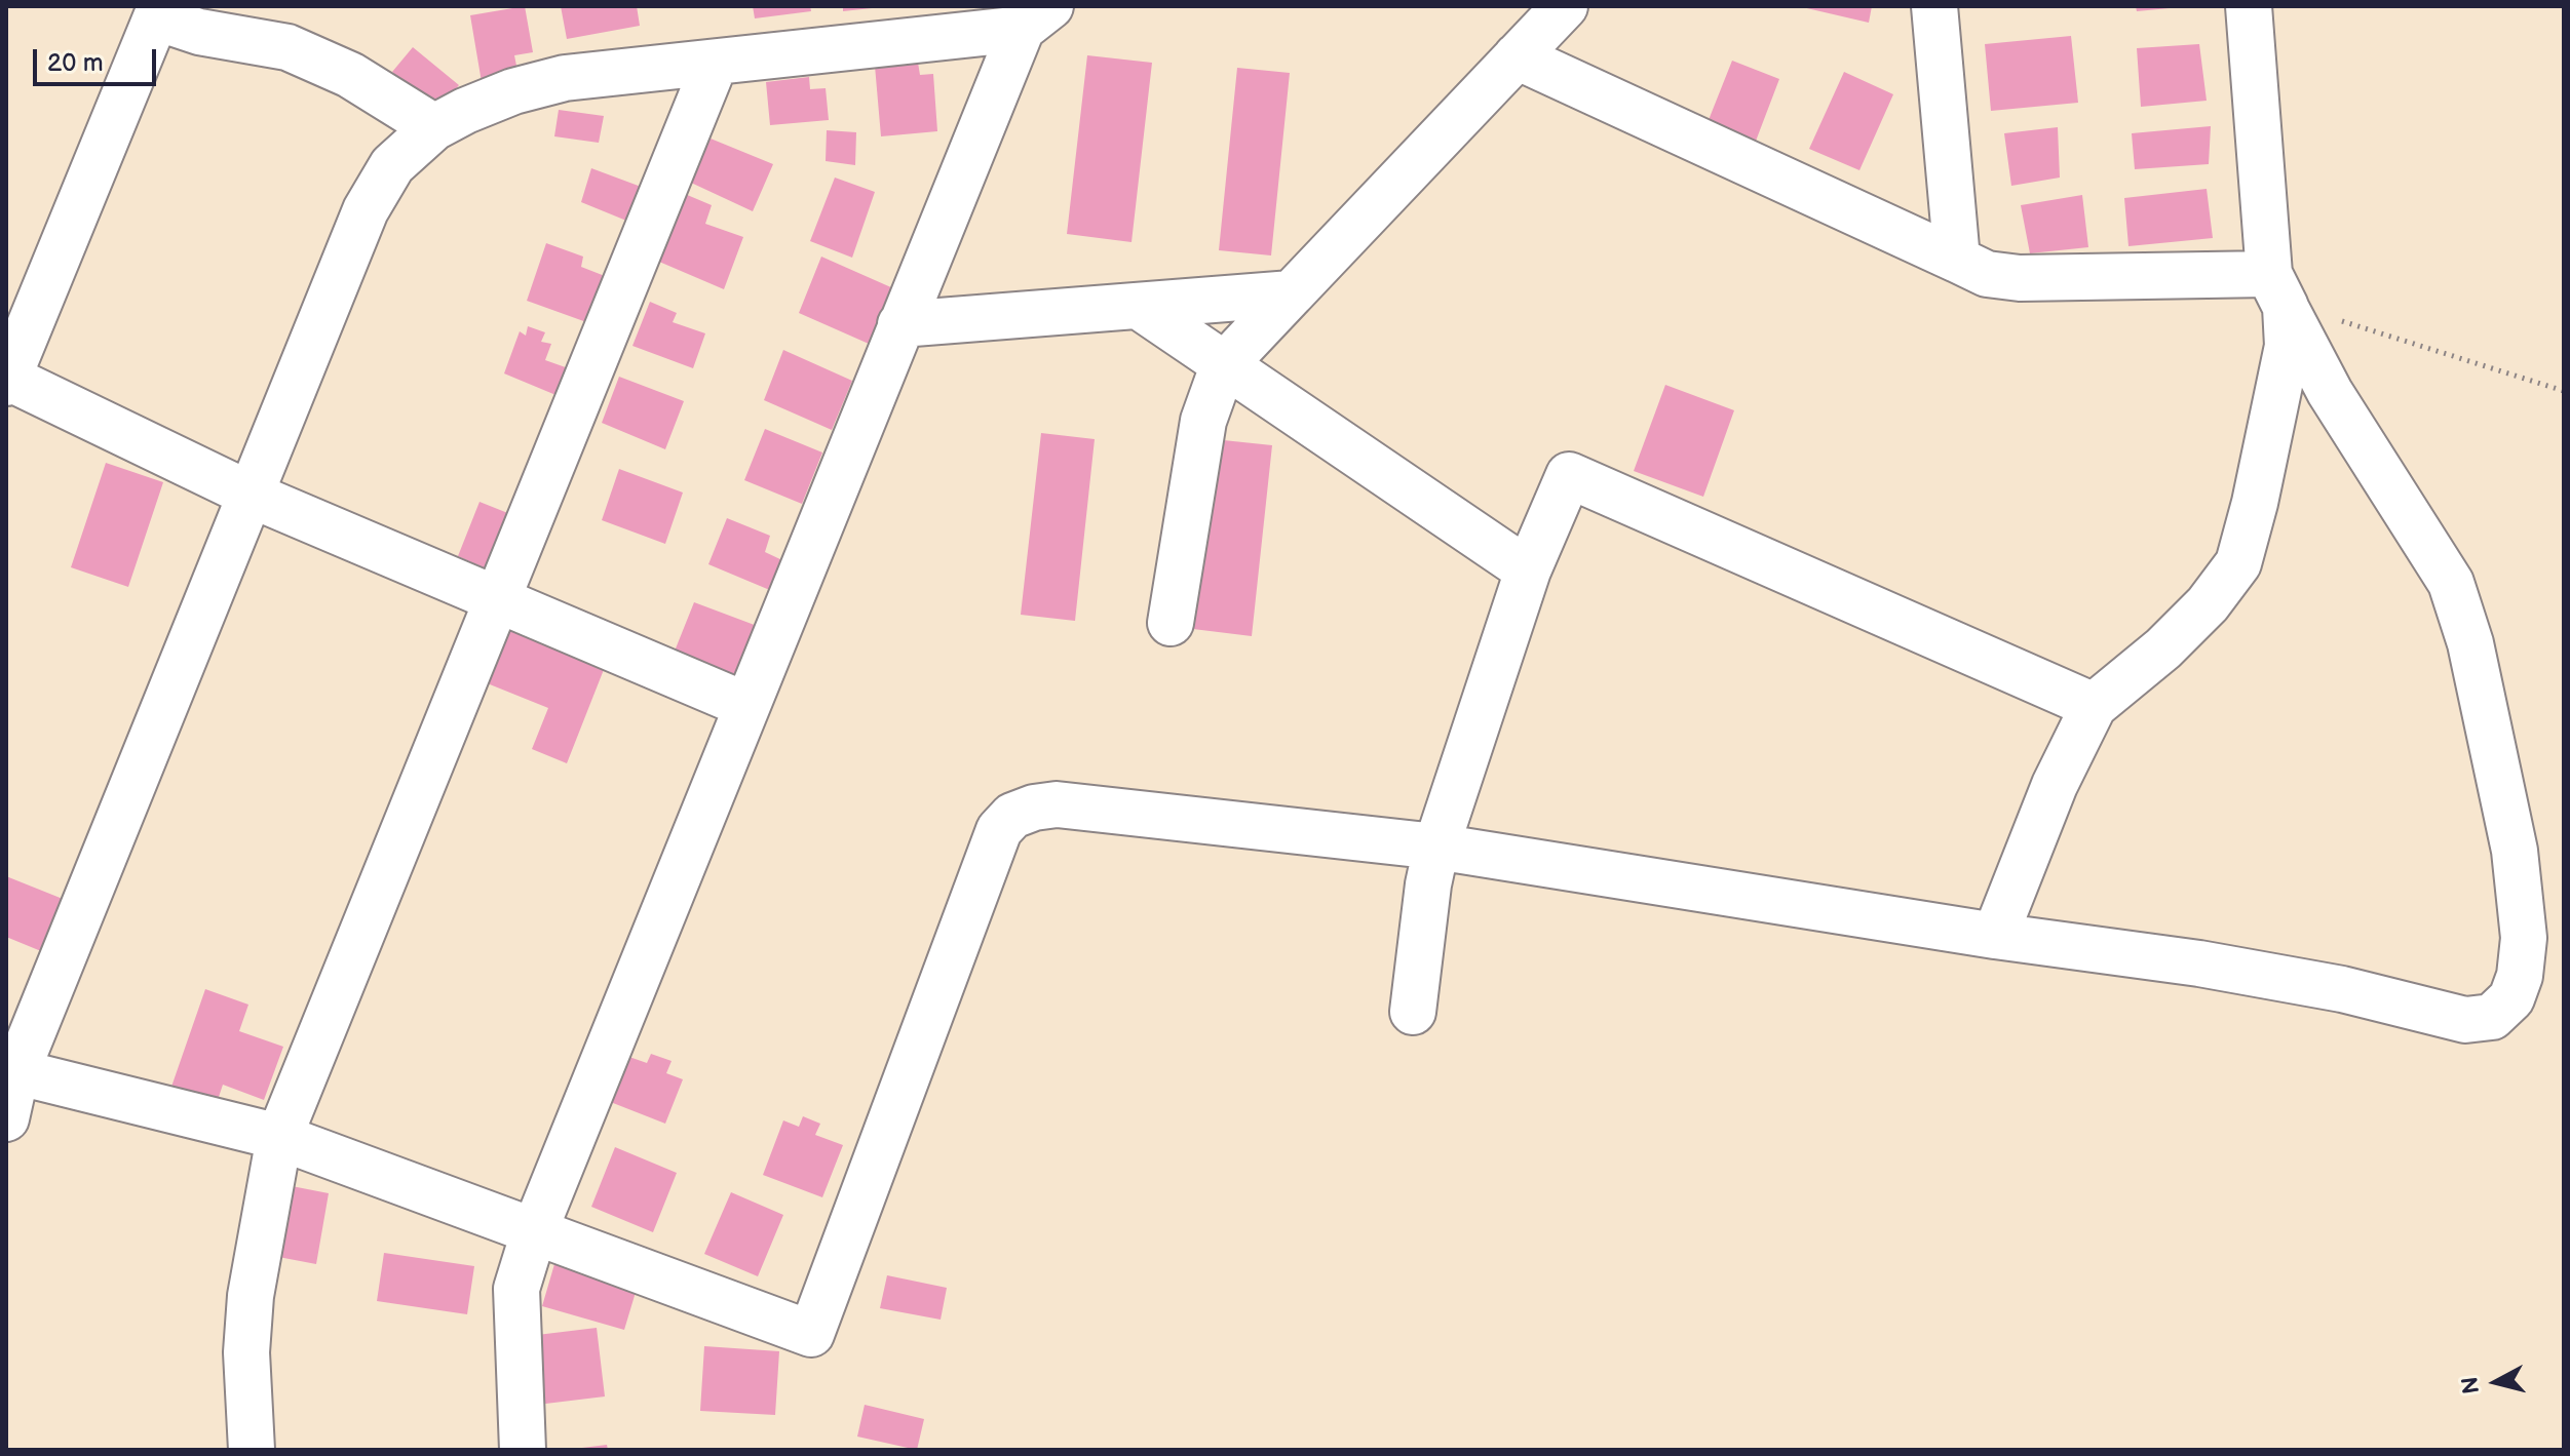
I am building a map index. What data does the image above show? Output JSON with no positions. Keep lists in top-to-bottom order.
{
  "scale_bar": "20 m",
  "north": "left"
}
